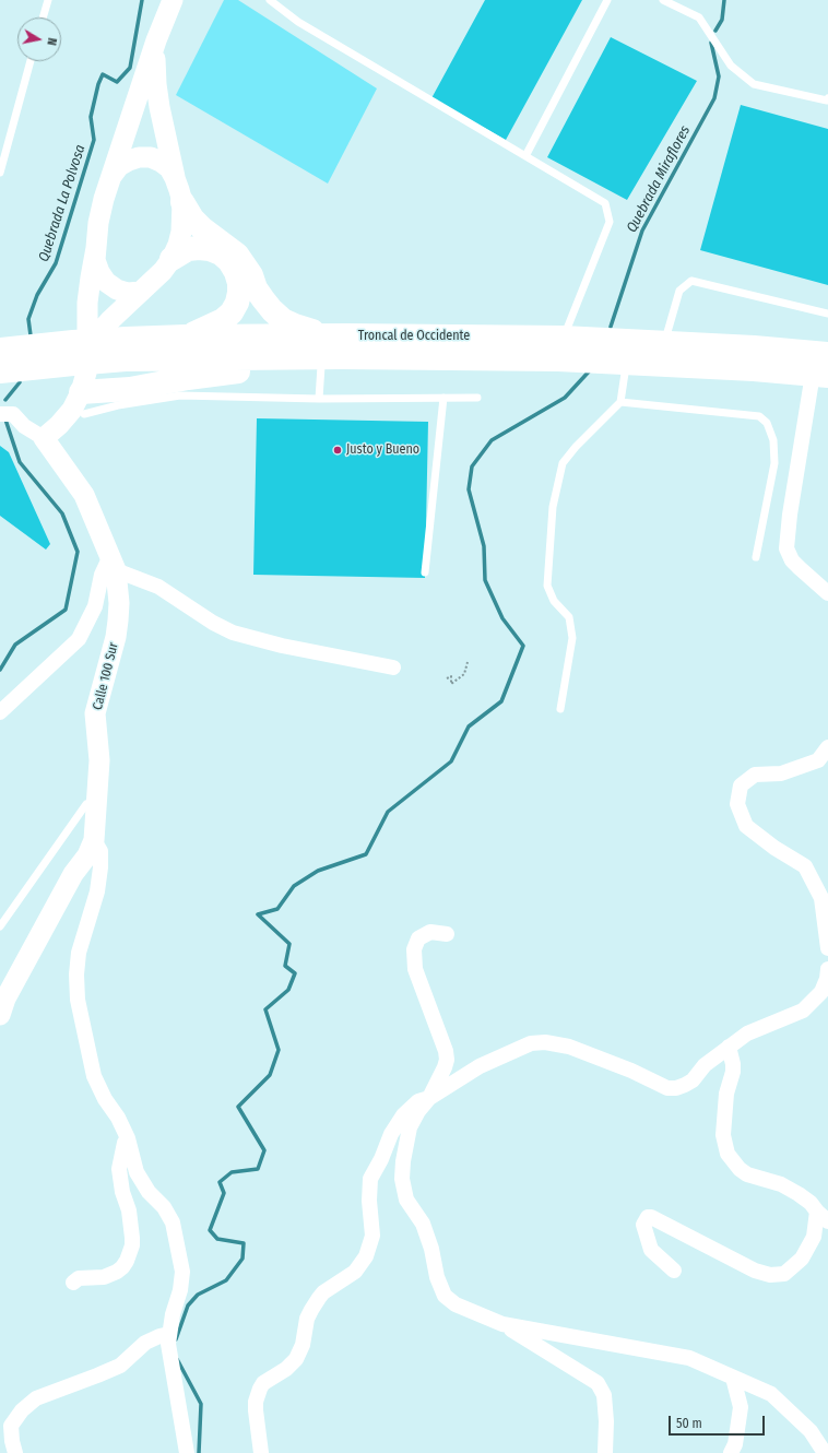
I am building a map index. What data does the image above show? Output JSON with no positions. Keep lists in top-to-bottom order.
{
  "streets": {
    "highway": ["Troncal de Occidente"],
    "street": ["Calle 100 Sur"]
  },
  "water": ["Quebrada Miraflores", "Quebrada La Polvosa"],
  "places": ["Justo y Bueno"],
  "scale_bar": "50 m",
  "north": "right"
}
